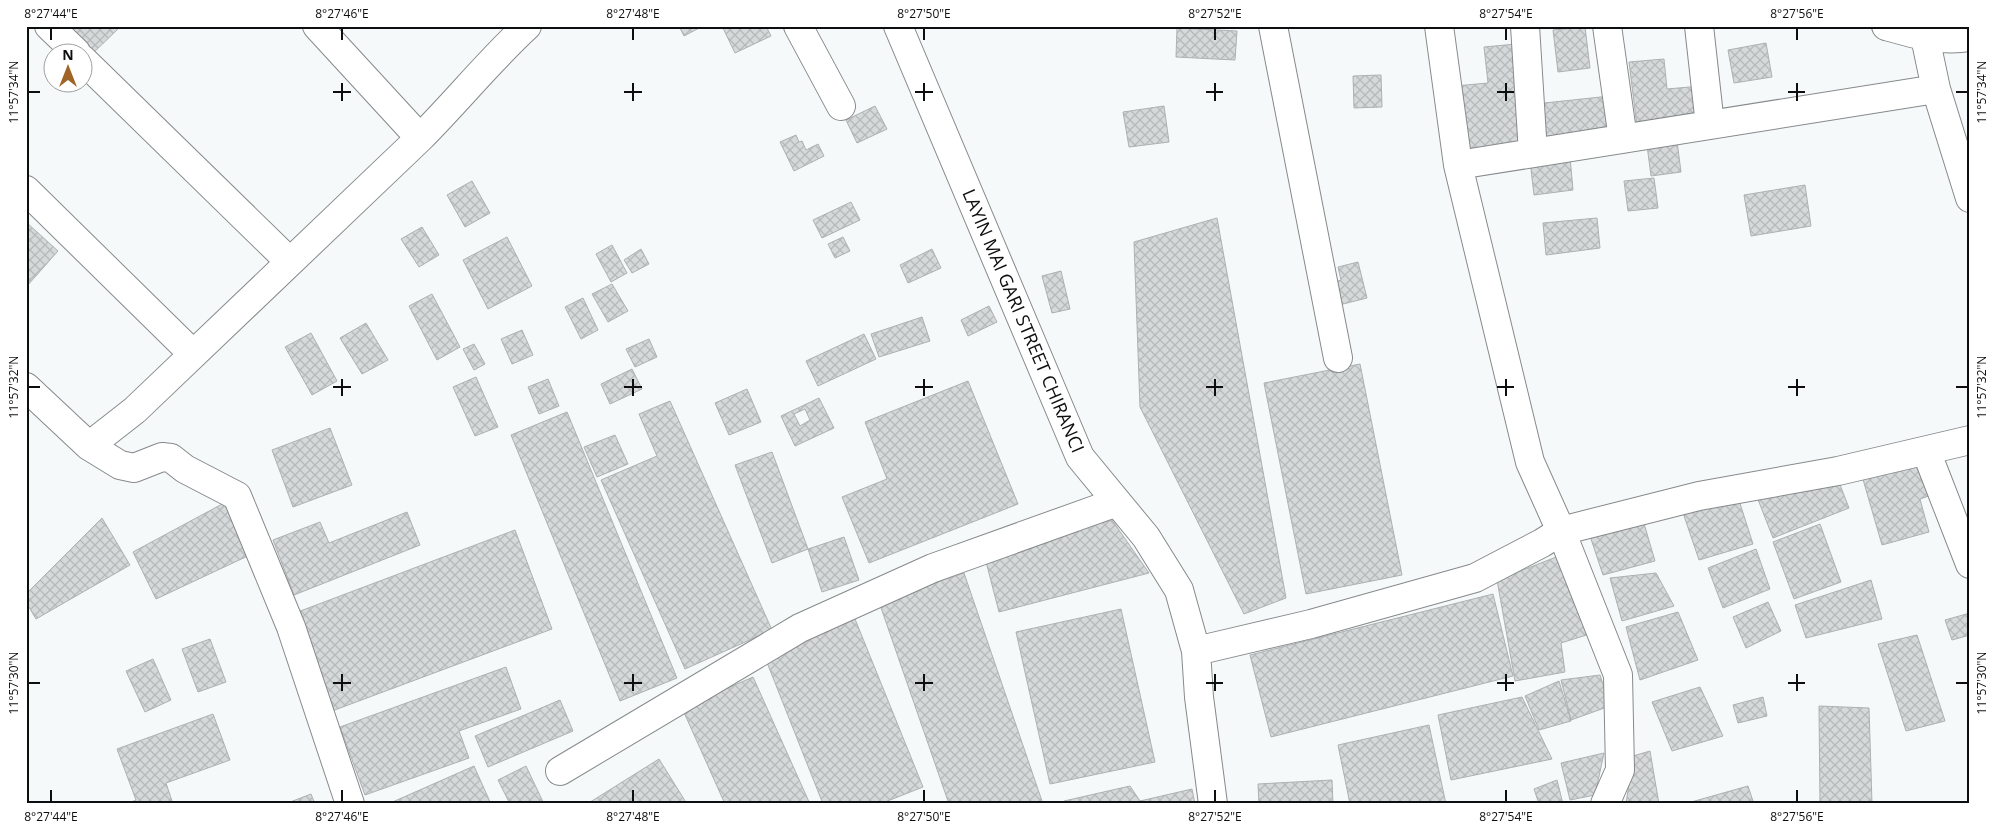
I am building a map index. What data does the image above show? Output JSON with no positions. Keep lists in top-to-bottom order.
{
  "streets": {
    "street": ["LAYIN MAI GARI STREET CHIRANCI"]
  },
  "north": "top",
  "coordinates": [
    "8°27'44\"E",
    "8°27'46\"E",
    "8°27'48\"E",
    "8°27'50\"E",
    "8°27'52\"E",
    "8°27'54\"E",
    "8°27'56\"E",
    "11°57'34\"N",
    "11°57'32\"N",
    "11°57'30\"N"
  ]
}
